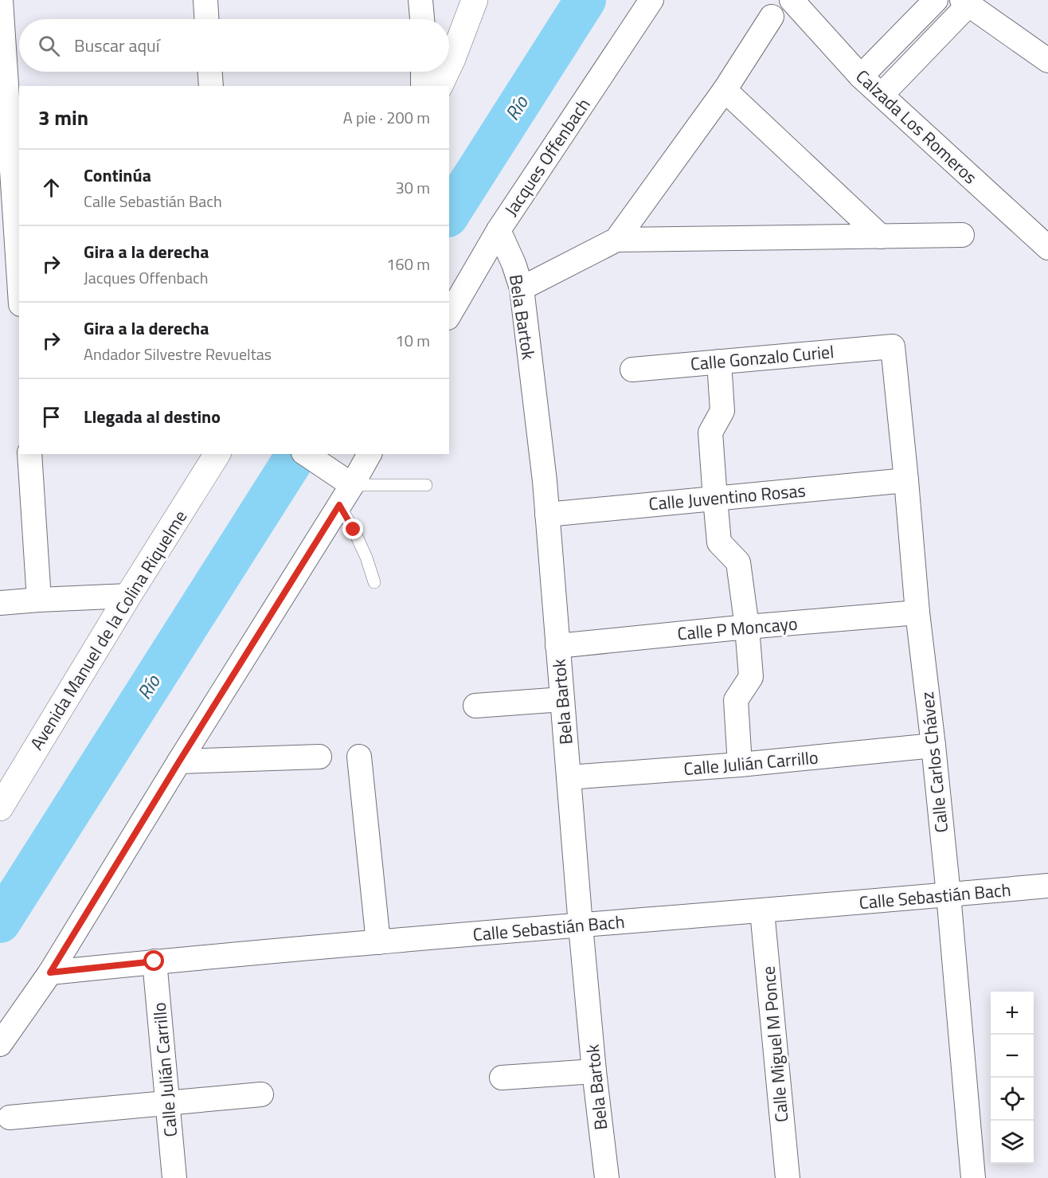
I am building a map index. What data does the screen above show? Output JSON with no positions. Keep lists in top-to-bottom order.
{
  "streets": {
    "street": [
      "Calzada Los Romeros",
      "Jacques Offenbach",
      "Bela Bartok",
      "Calle Gonzalo Curiel",
      "Calle Juventino Rosas",
      "Calle P Moncayo",
      "Avenida Manuel de la Colina Riquelme",
      "Calle Carlos Chávez",
      "Calle Julián Carrillo",
      "Calle Sebastián Bach",
      "Calle Miguel M Ponce"
    ]
  },
  "crossings": [
    ["Jacques Offenbach", "Bela Bartok"],
    ["Bela Bartok", "Calle Juventino Rosas"],
    ["Bela Bartok", "Calle P Moncayo"],
    ["Bela Bartok", "Calle Julián Carrillo"],
    ["Bela Bartok", "Calle Sebastián Bach"],
    ["Calle Gonzalo Curiel", "Calle Carlos Chávez"],
    ["Calle Juventino Rosas", "Calle Carlos Chávez"],
    ["Calle P Moncayo", "Calle Carlos Chávez"],
    ["Calle Carlos Chávez", "Calle Julián Carrillo"],
    ["Calle Carlos Chávez", "Calle Sebastián Bach"],
    ["Calle Julián Carrillo", "Calle Sebastián Bach"],
    ["Calle Sebastián Bach", "Calle Miguel M Ponce"]
  ],
  "water": ["Río"],
  "page": {
    "search": "Buscar aquí",
    "heading": ["3 min", "A pie · 200 m"],
    "list": [
      ["Continúa", "Calle Sebastián Bach", "30 m"],
      ["Gira a la derecha", "Jacques Offenbach", "160 m"],
      ["Gira a la derecha", "Andador Silvestre Revueltas", "10 m"],
      "Llegada al destino"
    ],
    "map_buttons": ["+", "−"]
  }
}
